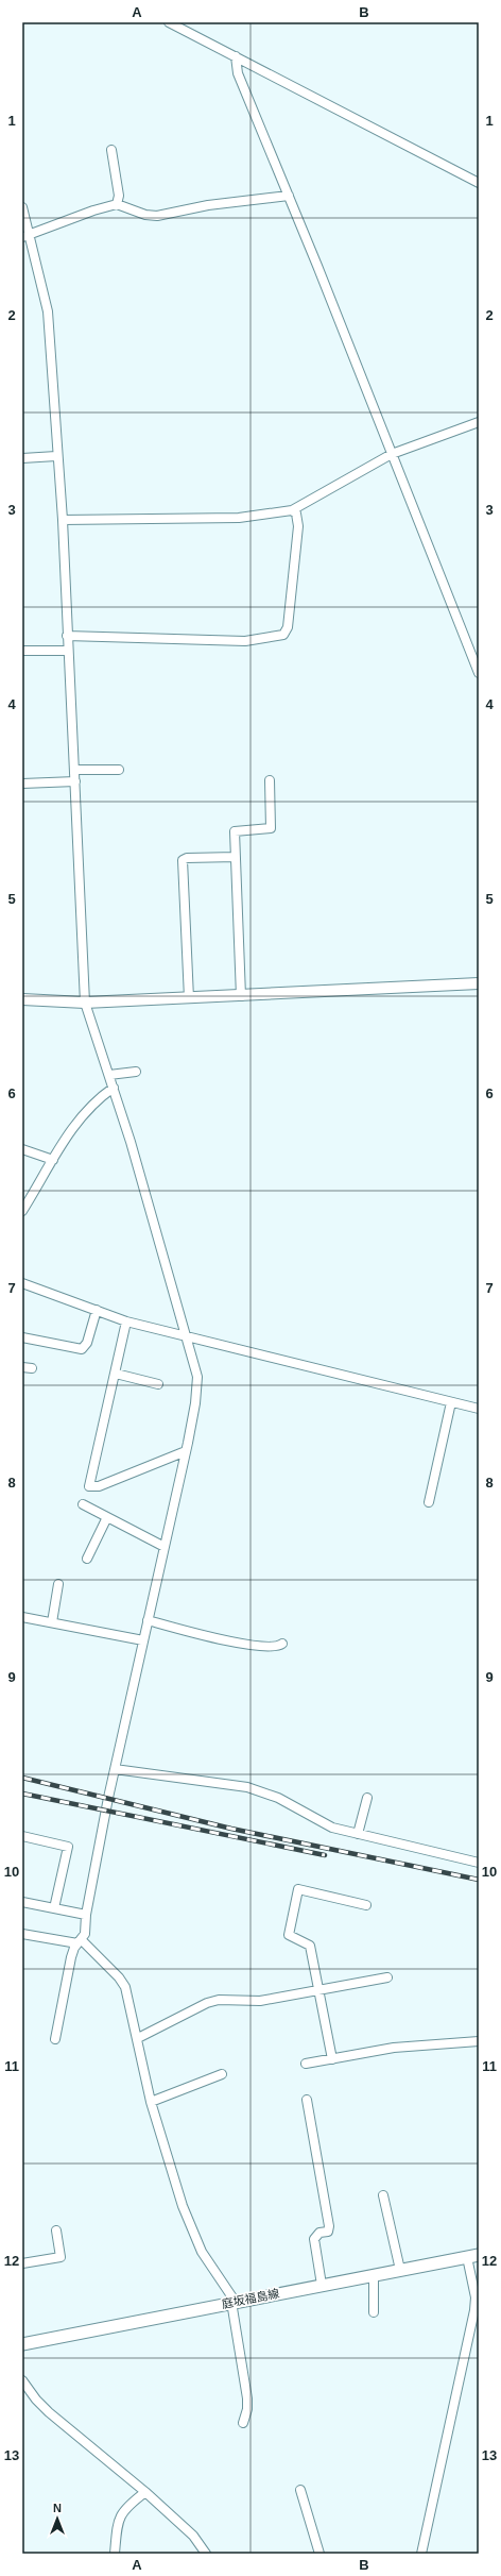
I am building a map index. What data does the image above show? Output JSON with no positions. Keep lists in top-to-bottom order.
{
  "streets": {
    "main road": ["庭坂福島線"]
  },
  "north": "top",
  "grid": {
    "columns": ["A", "B"],
    "rows": [
      "1",
      "2",
      "3",
      "4",
      "5",
      "6",
      "7",
      "8",
      "9",
      "10",
      "11",
      "12",
      "13"
    ]
  }
}
